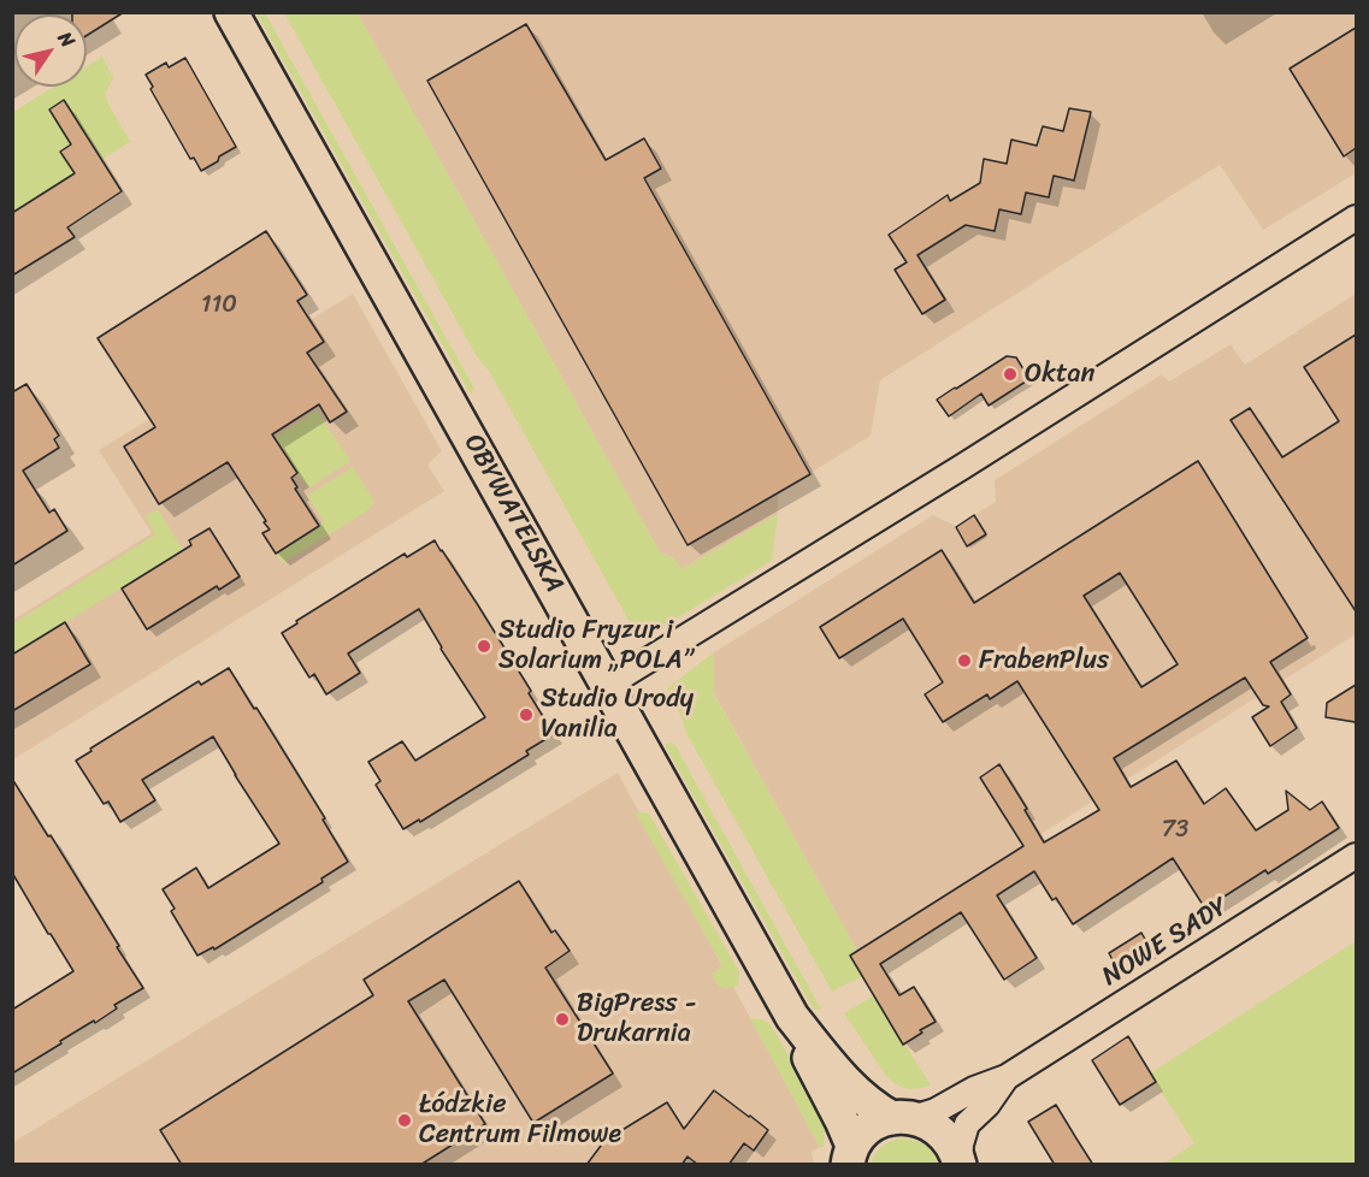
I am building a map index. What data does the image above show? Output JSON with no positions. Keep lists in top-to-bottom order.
{
  "streets": {
    "main road": ["OBYWATELSKA"],
    "street": ["NOWE SADY"]
  },
  "crossings": [
    ["OBYWATELSKA", "NOWE SADY"]
  ],
  "places": [
    "Oktan",
    "Studio Fryzur i Solarium „POLA”",
    "FrabenPlus",
    "Studio Urody Vanilia",
    "BigPress - Drukarnia",
    "Łódzkie Centrum Filmowe"
  ],
  "house_numbers": ["110", "73"],
  "north": "top right"
}
